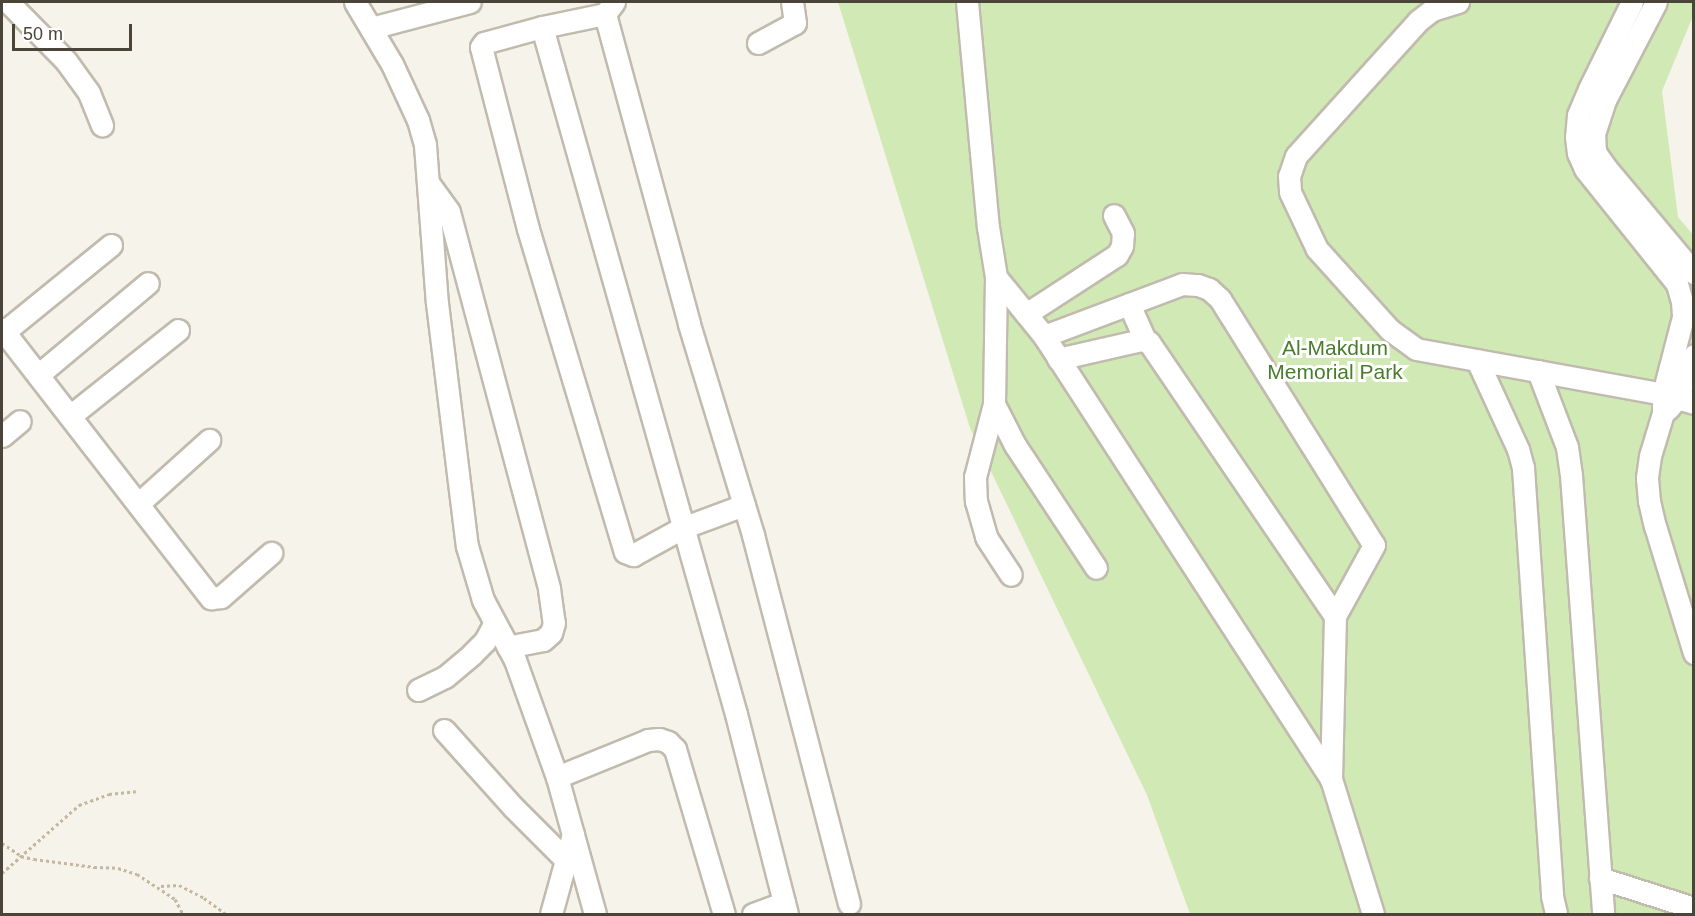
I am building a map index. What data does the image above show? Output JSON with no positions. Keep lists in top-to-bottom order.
{
  "parks": ["Al-Makdum Memorial Park"],
  "scale_bar": "50 m"
}
